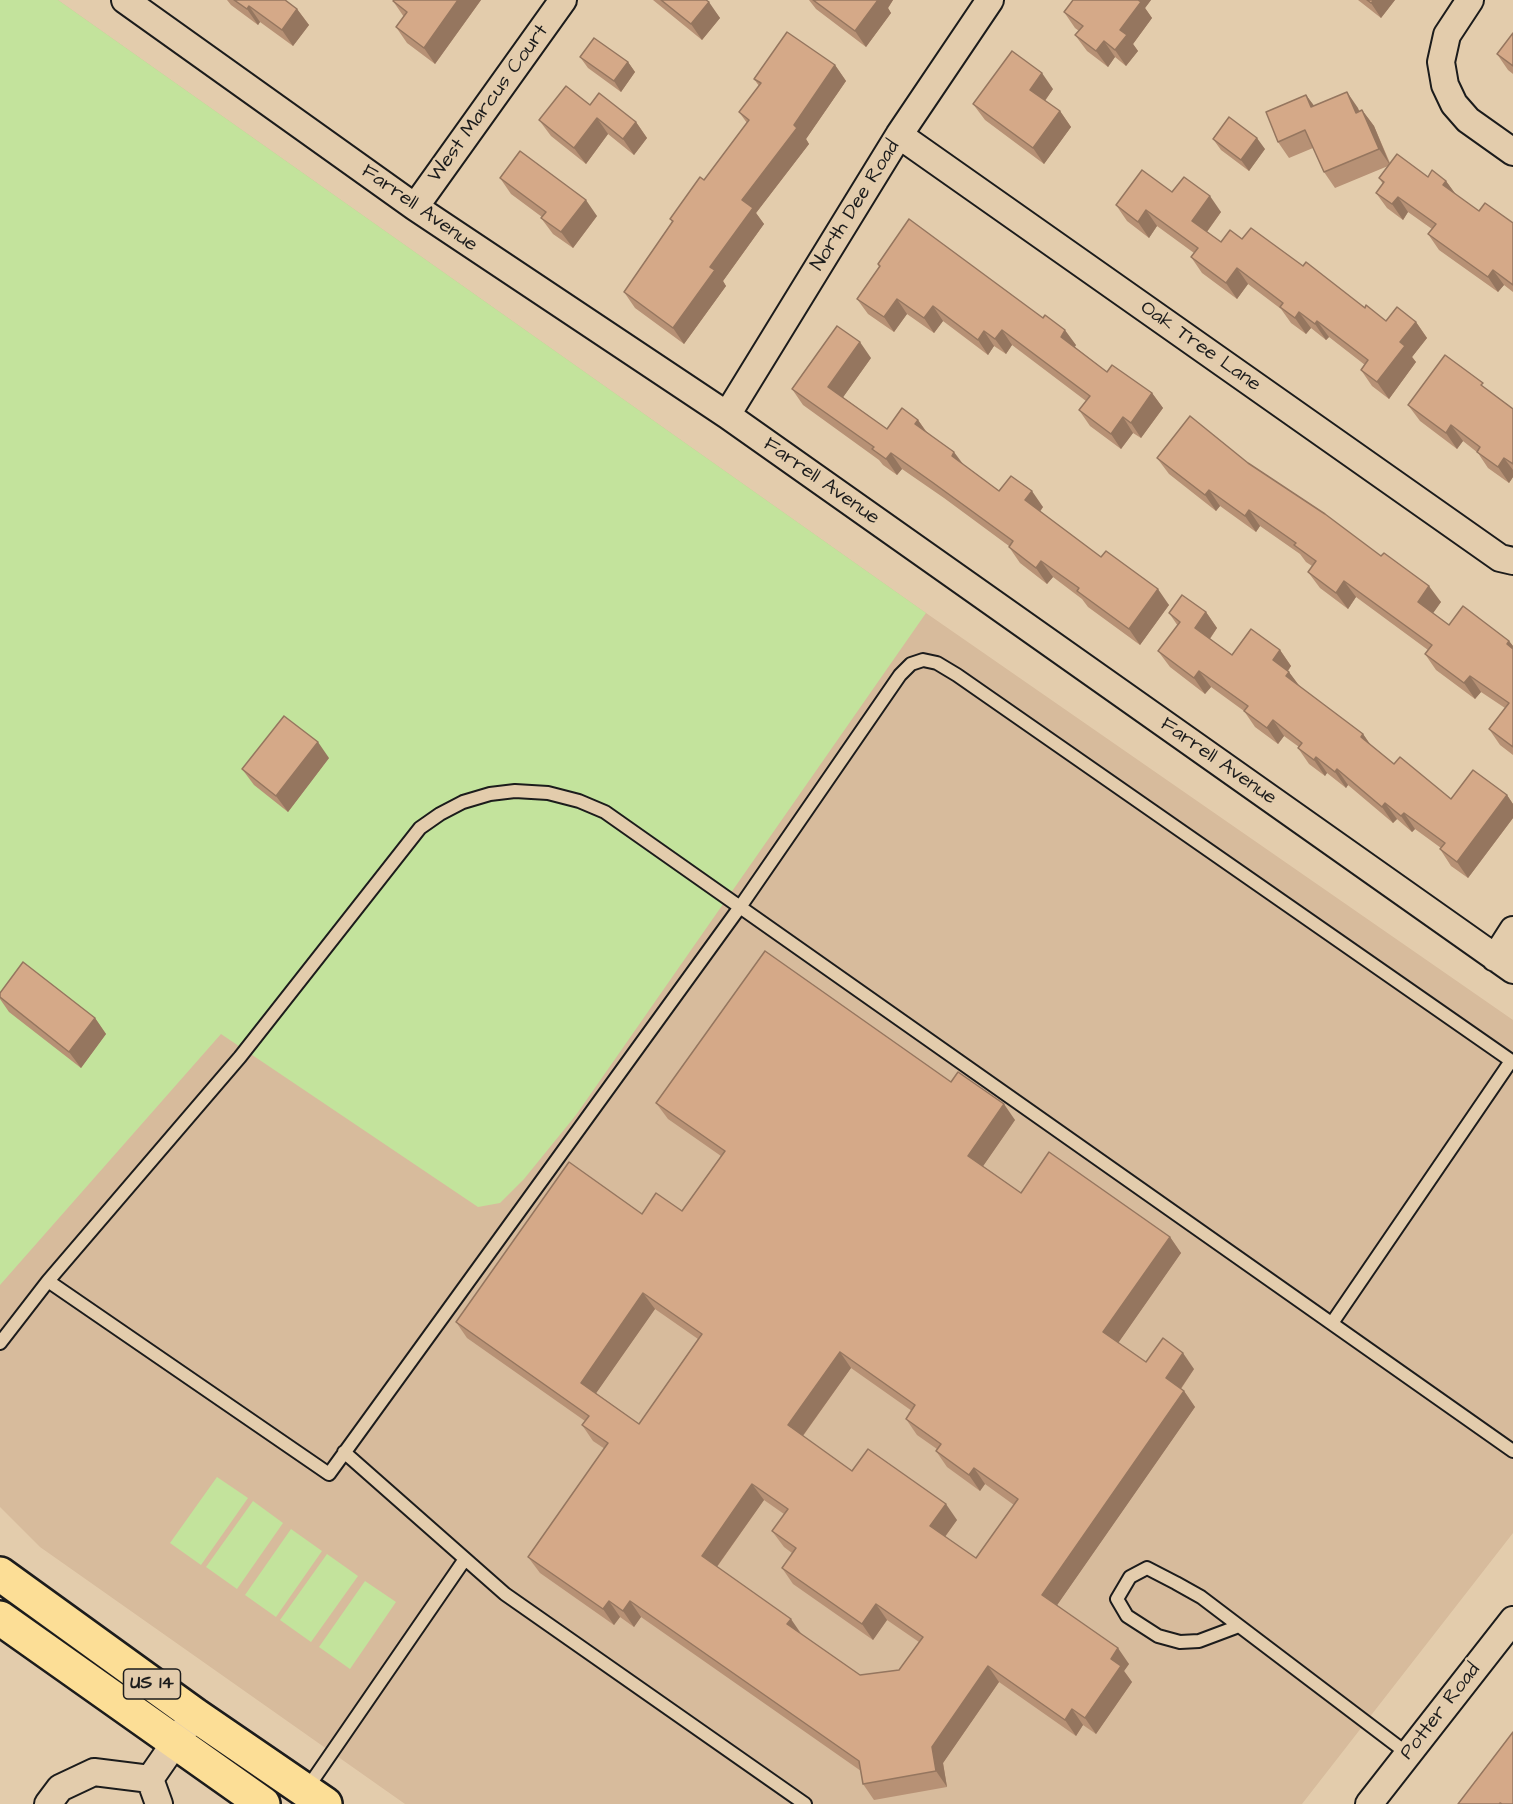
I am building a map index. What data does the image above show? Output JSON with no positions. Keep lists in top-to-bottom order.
{
  "streets": {
    "main road": ["US 14"],
    "street": [
      "West Marcus Court",
      "North Dee Road",
      "Farrell Avenue",
      "Oak Tree Lane",
      "Potter Road"
    ]
  },
  "crossings": [
    ["West Marcus Court", "Farrell Avenue"],
    ["North Dee Road", "Farrell Avenue"],
    ["North Dee Road", "Oak Tree Lane"]
  ]
}
